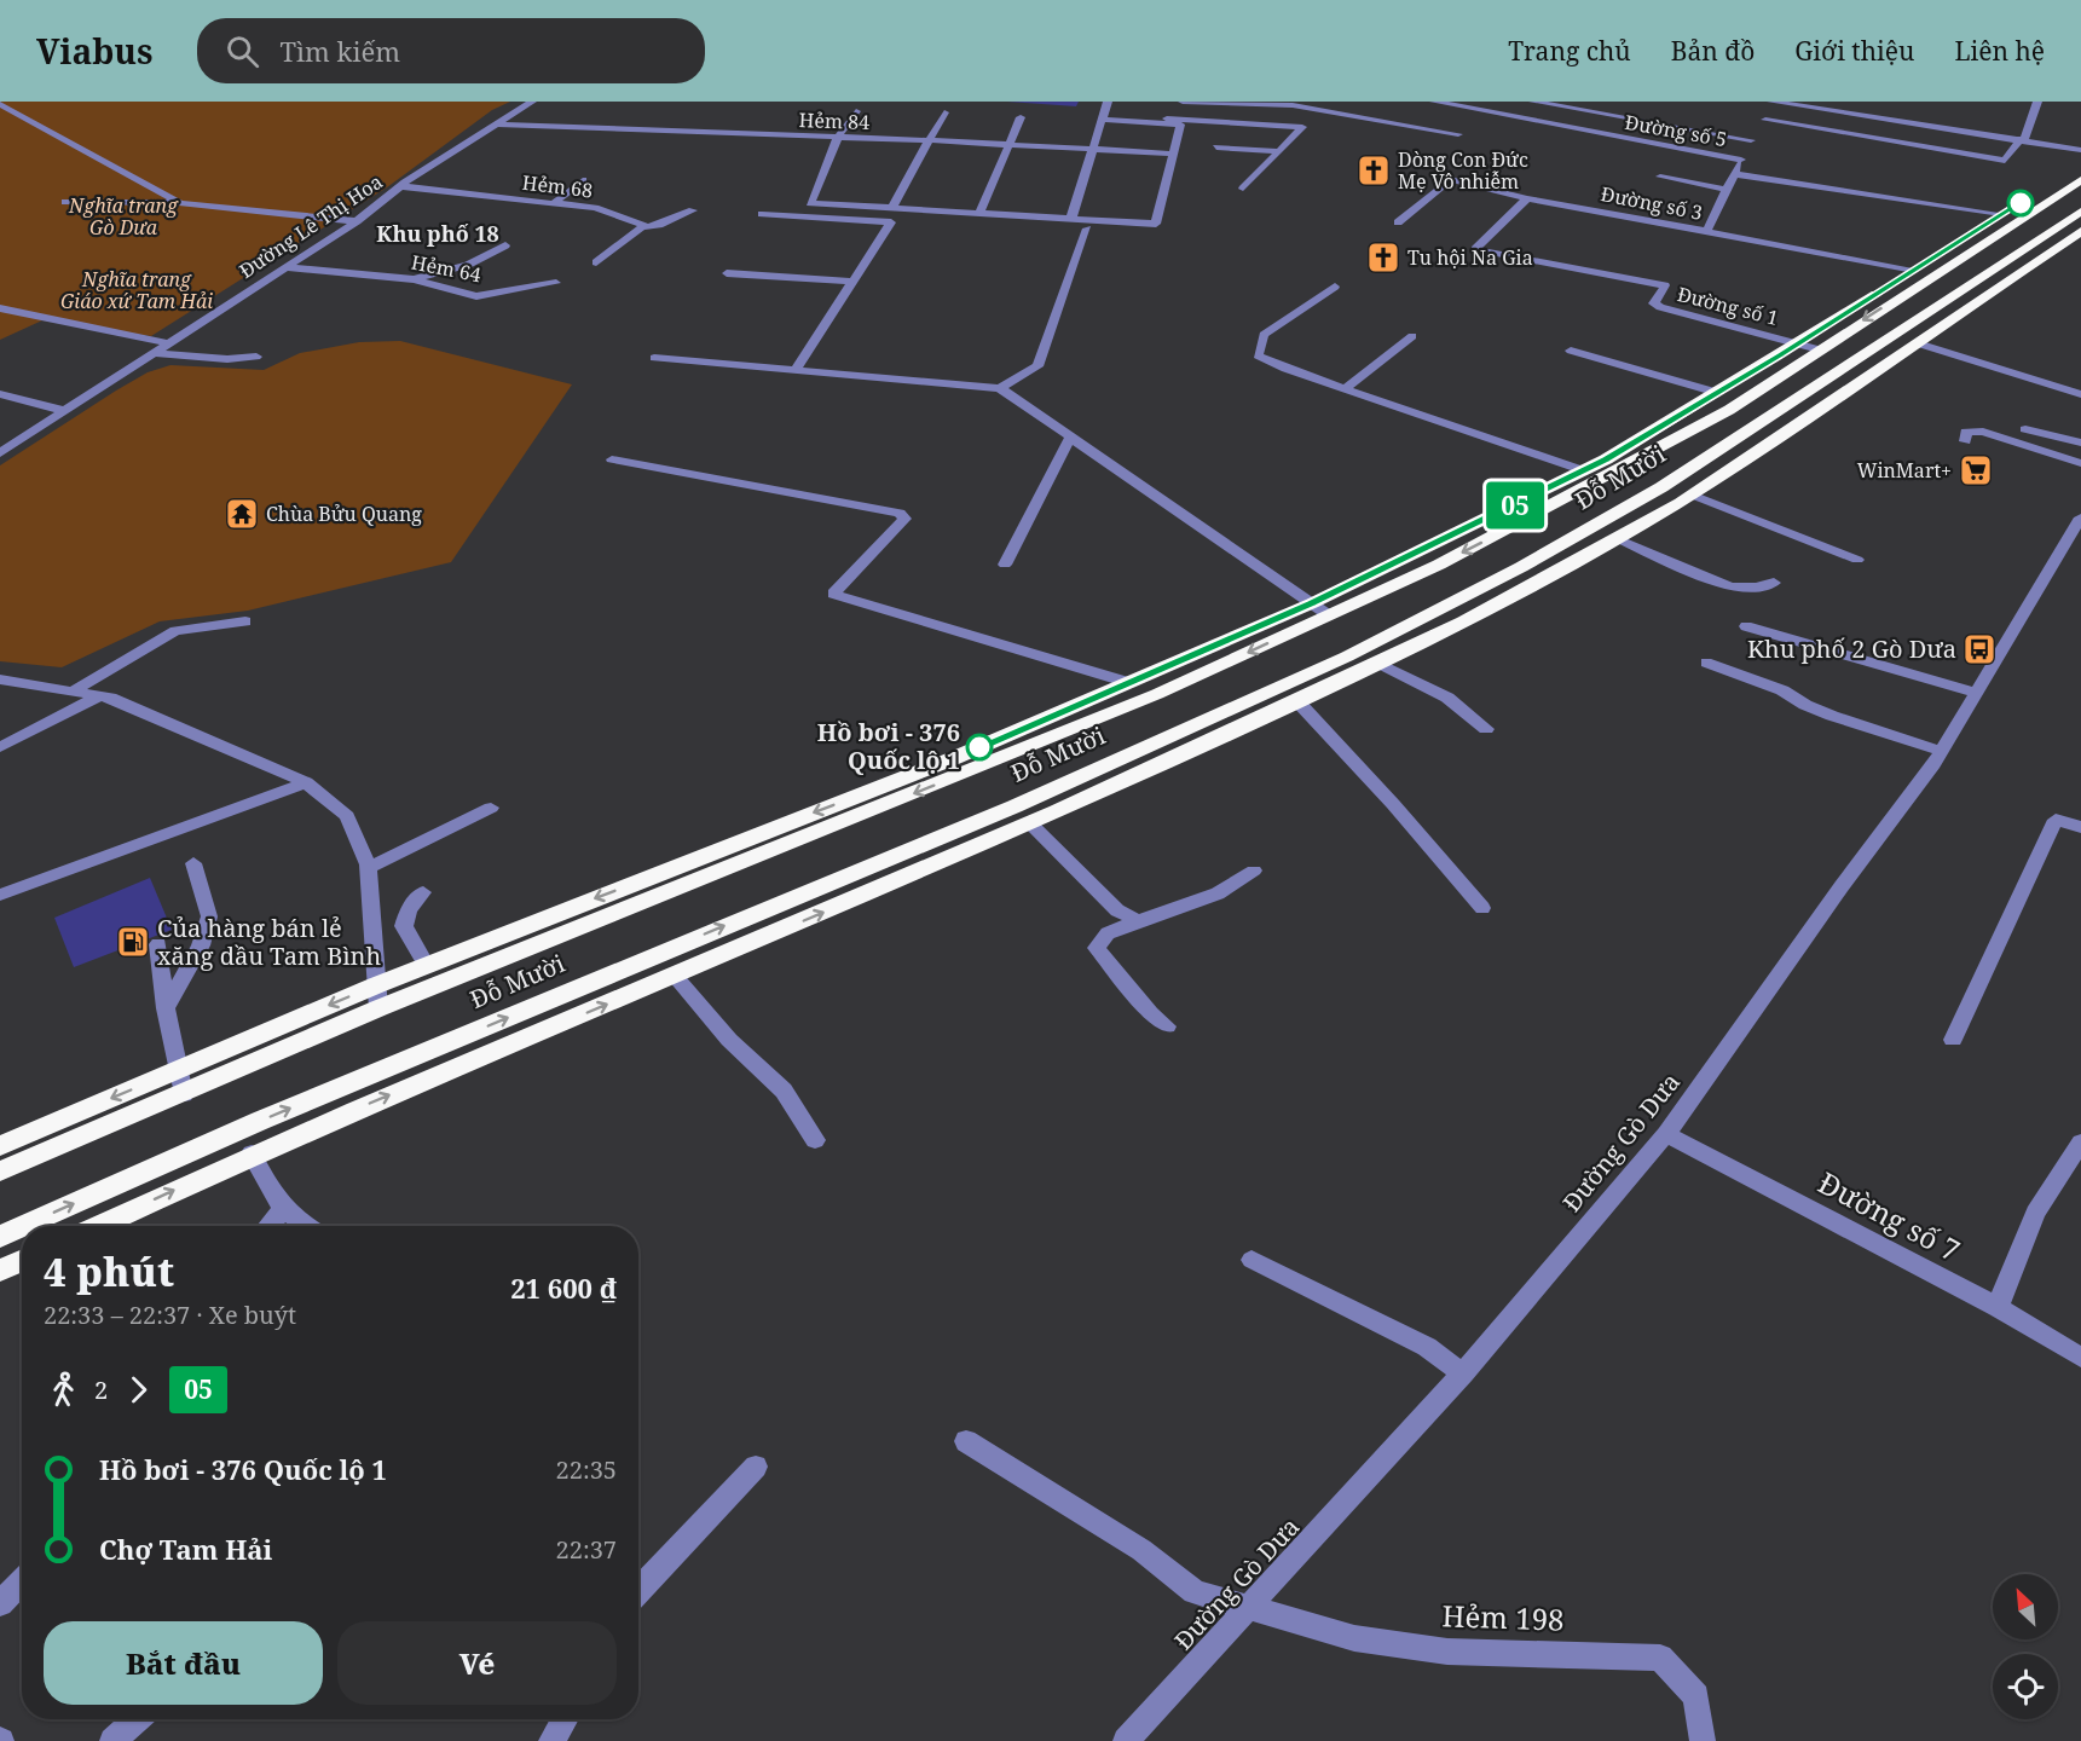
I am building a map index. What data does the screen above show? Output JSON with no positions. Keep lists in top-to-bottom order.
{
  "streets": {
    "highway": ["Đỗ Mười"],
    "street": [
      "Hẻm 84",
      "Đường số 5",
      "Hẻm 68",
      "Đường số 3",
      "Đường Lê Thị Hoa",
      "Hẻm 64",
      "Đường số 1",
      "Đường Gò Dưa",
      "Đường số 7",
      "Hẻm 198"
    ]
  },
  "crossings": [
    ["Hẻm 84", "Đường Lê Thị Hoa"],
    ["Hẻm 68", "Đường Lê Thị Hoa"],
    ["Đường số 3", "Đường số 1"],
    ["Đường số 3", "Đỗ Mười"],
    ["Đường Lê Thị Hoa", "Hẻm 64"],
    ["Đường số 1", "Đỗ Mười"],
    ["Đường Gò Dưa", "Đường số 7"],
    ["Đường Gò Dưa", "Hẻm 198"]
  ],
  "districts": ["Khu phố 18"],
  "parks": ["Nghĩa trang Gò Dưa", "Nghĩa trang Giáo xứ Tam Hải"],
  "places": {
    "church": ["Dòng Con Đức Mẹ Vô nhiễm", "Tu hội Na Gia"],
    "supermarket": ["WinMart+"],
    "temple": ["Chùa Bửu Quang"],
    "bus stop": ["Khu phố 2 Gò Dưa"],
    "other": ["Hồ bơi - 376 Quốc lộ 1"],
    "fuel station": ["Của hàng bán lẻ xăng dầu Tam Bình"]
  },
  "lines": ["bus line 05"],
  "north": "top left",
  "page": {
    "header": "Viabus",
    "search": "Tìm kiếm",
    "nav": [
      "Trang chủ",
      "Bản đồ",
      "Giới thiệu",
      "Liên hệ"
    ],
    "on_map": "05",
    "heading": ["4 phút", "22:33 – 22:37 · Xe buýt", "21 600 ₫"],
    "legs": ["2", "05"],
    "list": [
      {
        "name": "Hồ bơi - 376 Quốc lộ 1",
        "value": "22:35"
      },
      {
        "name": "Chợ Tam Hải",
        "value": "22:37"
      }
    ],
    "buttons": ["Bắt đầu", "Vé"]
  }
}
